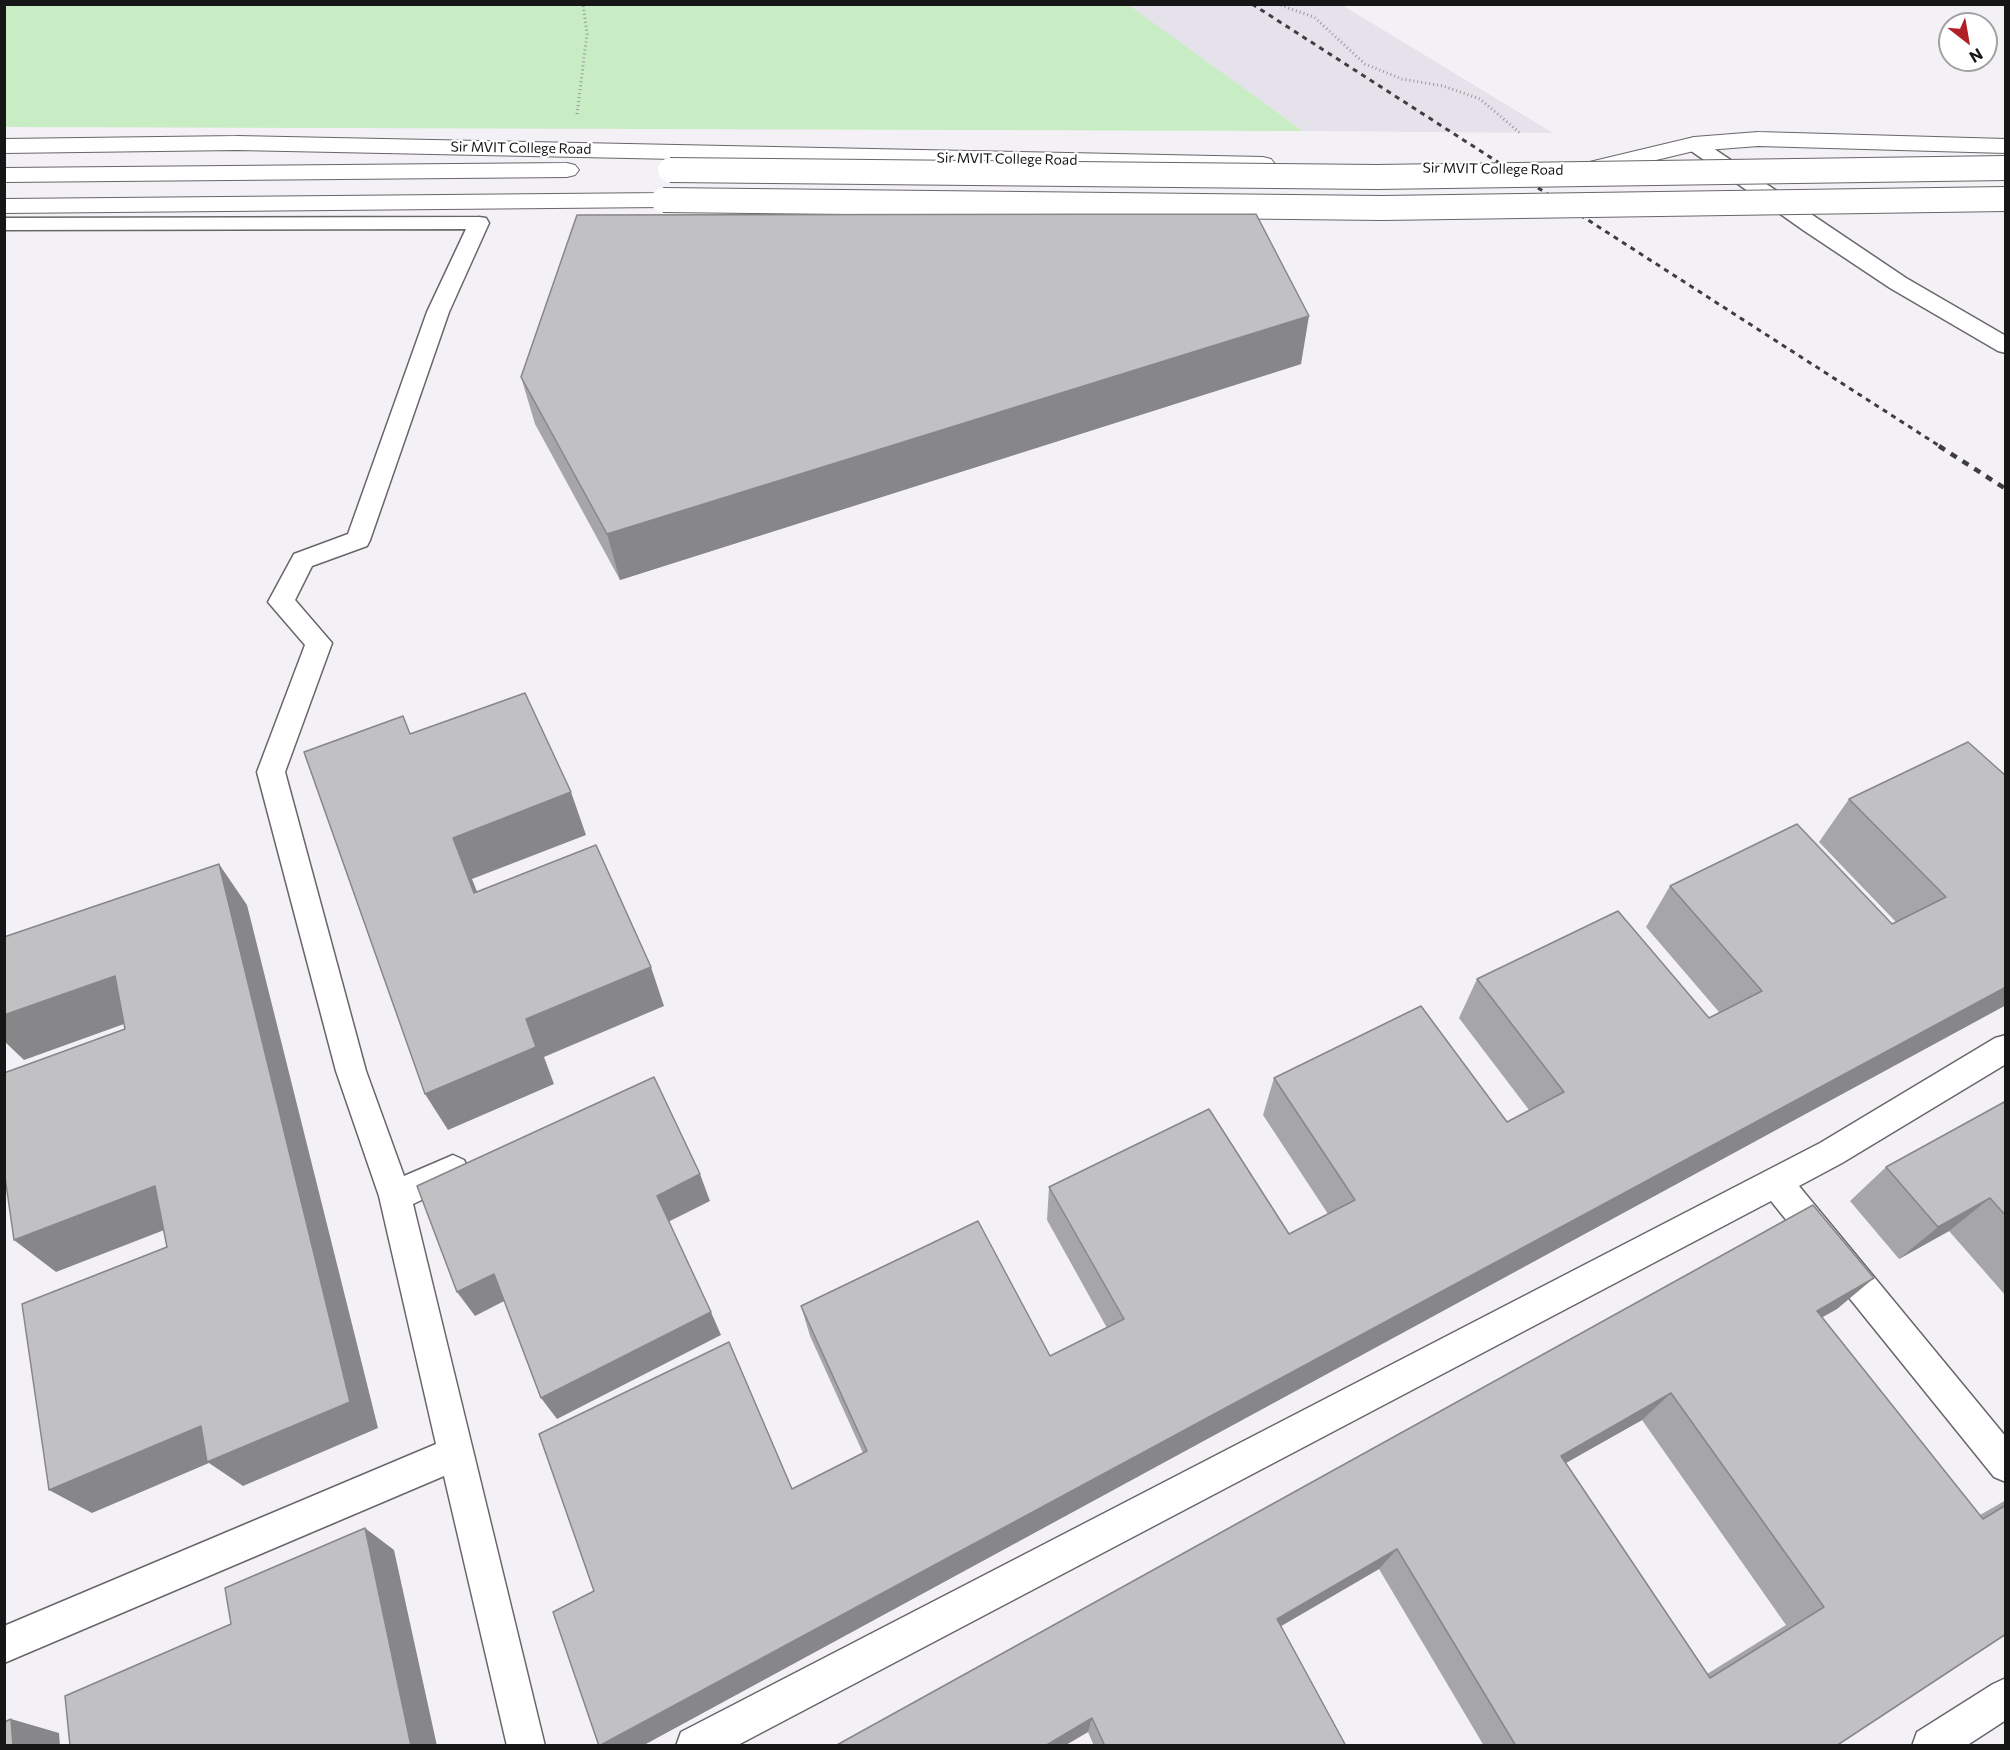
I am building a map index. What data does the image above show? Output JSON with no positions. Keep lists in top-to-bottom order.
{
  "streets": {
    "main road": ["Sir MVIT College Road"]
  },
  "north": "bottom right"
}
